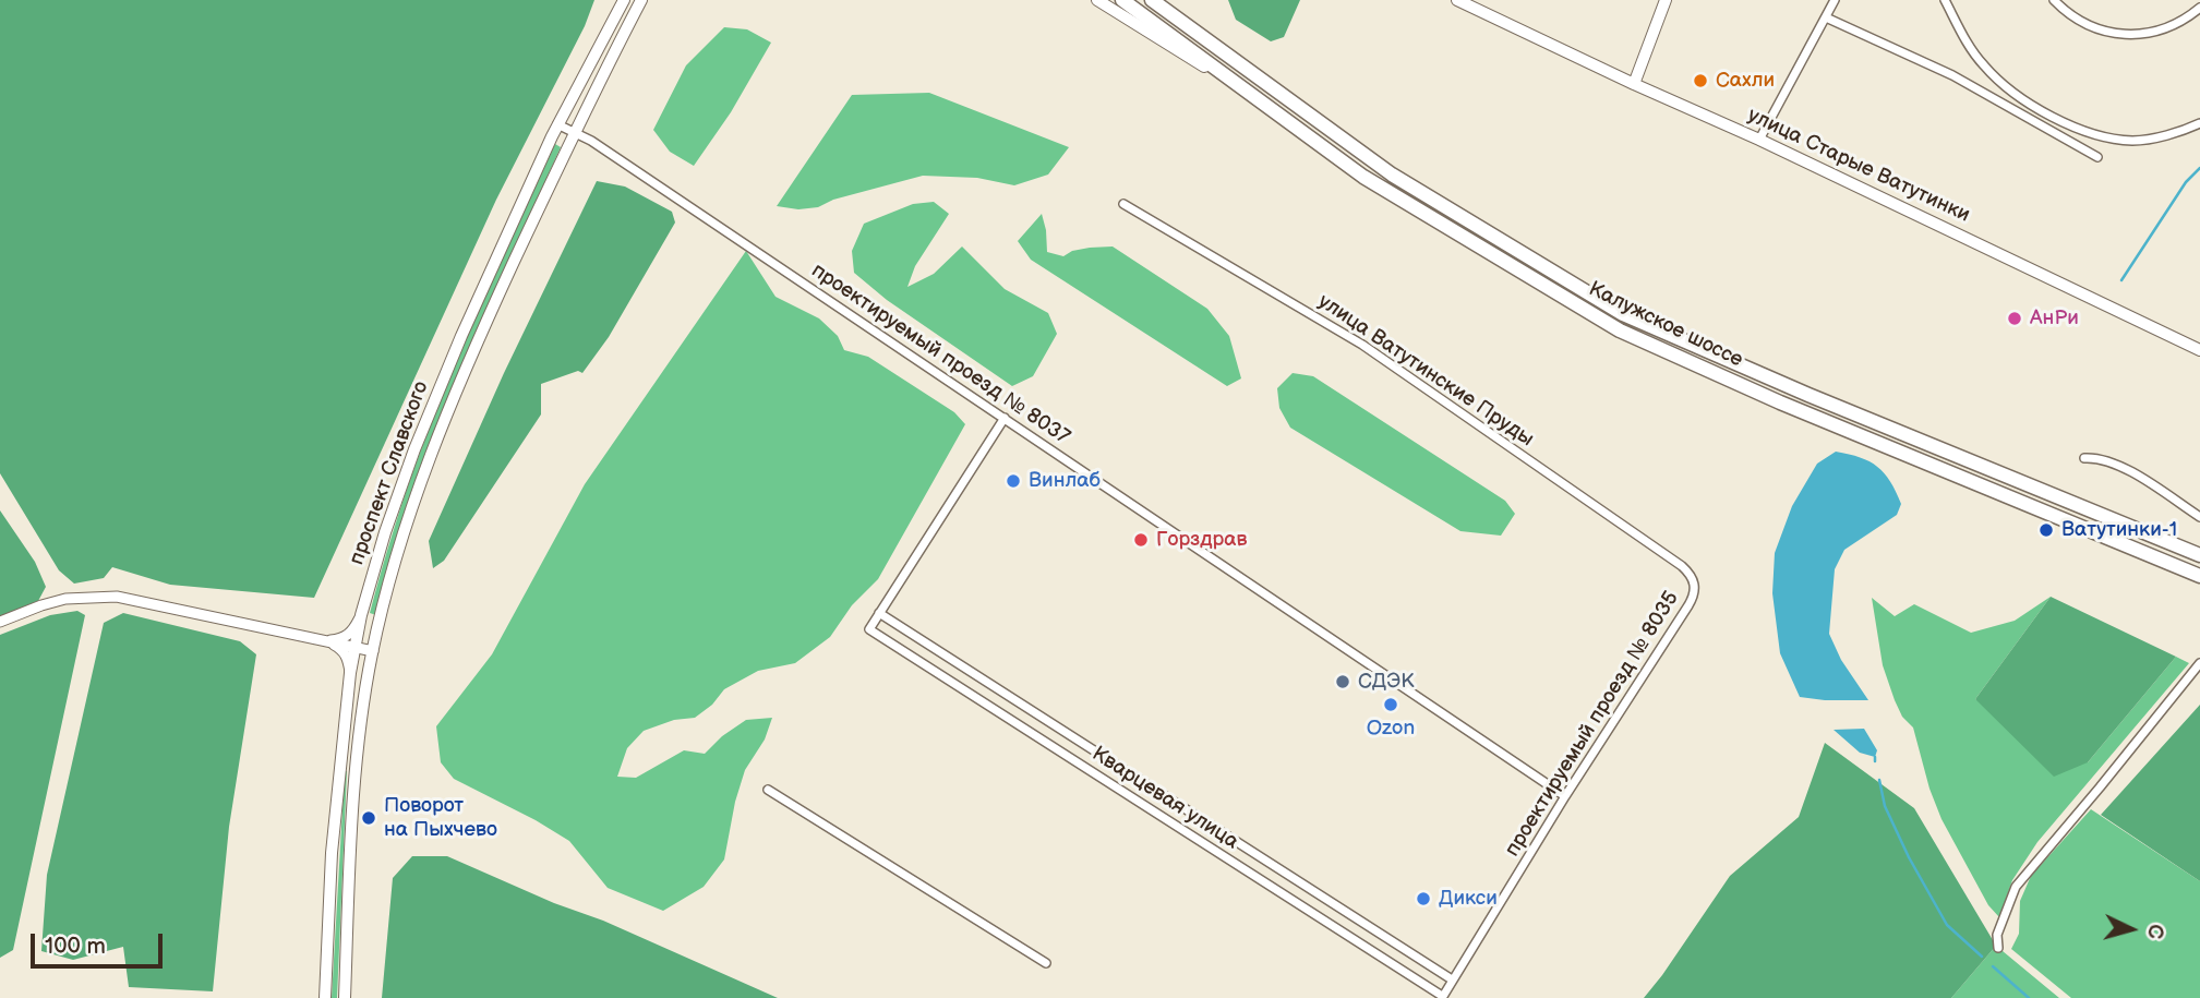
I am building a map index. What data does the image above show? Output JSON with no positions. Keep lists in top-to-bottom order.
{
  "streets": {
    "highway": ["Калужское шоссе"],
    "main road": ["улица Старые Ватутинки", "проспект Славского"],
    "street": [
      "проектируемый проезд № 8037",
      "улица Ватутинские Пруды",
      "проектируемый проезд № 8035",
      "Кварцевая улица"
    ]
  },
  "crossings": [
    ["проектируемый проезд № 8037", "проспект Славского"],
    ["проектируемый проезд № 8037", "проектируемый проезд № 8035"],
    ["улица Ватутинские Пруды", "проектируемый проезд № 8035"],
    ["проектируемый проезд № 8035", "Кварцевая улица"]
  ],
  "places": [
    "Сахли",
    "АнРи",
    "Винлаб",
    "Ватутинки-1",
    "Горздрав",
    "СДЭК",
    "Ozon",
    "Поворот на Пыхчево",
    "Дикси"
  ],
  "scale_bar": "100 m",
  "north": "right"
}
